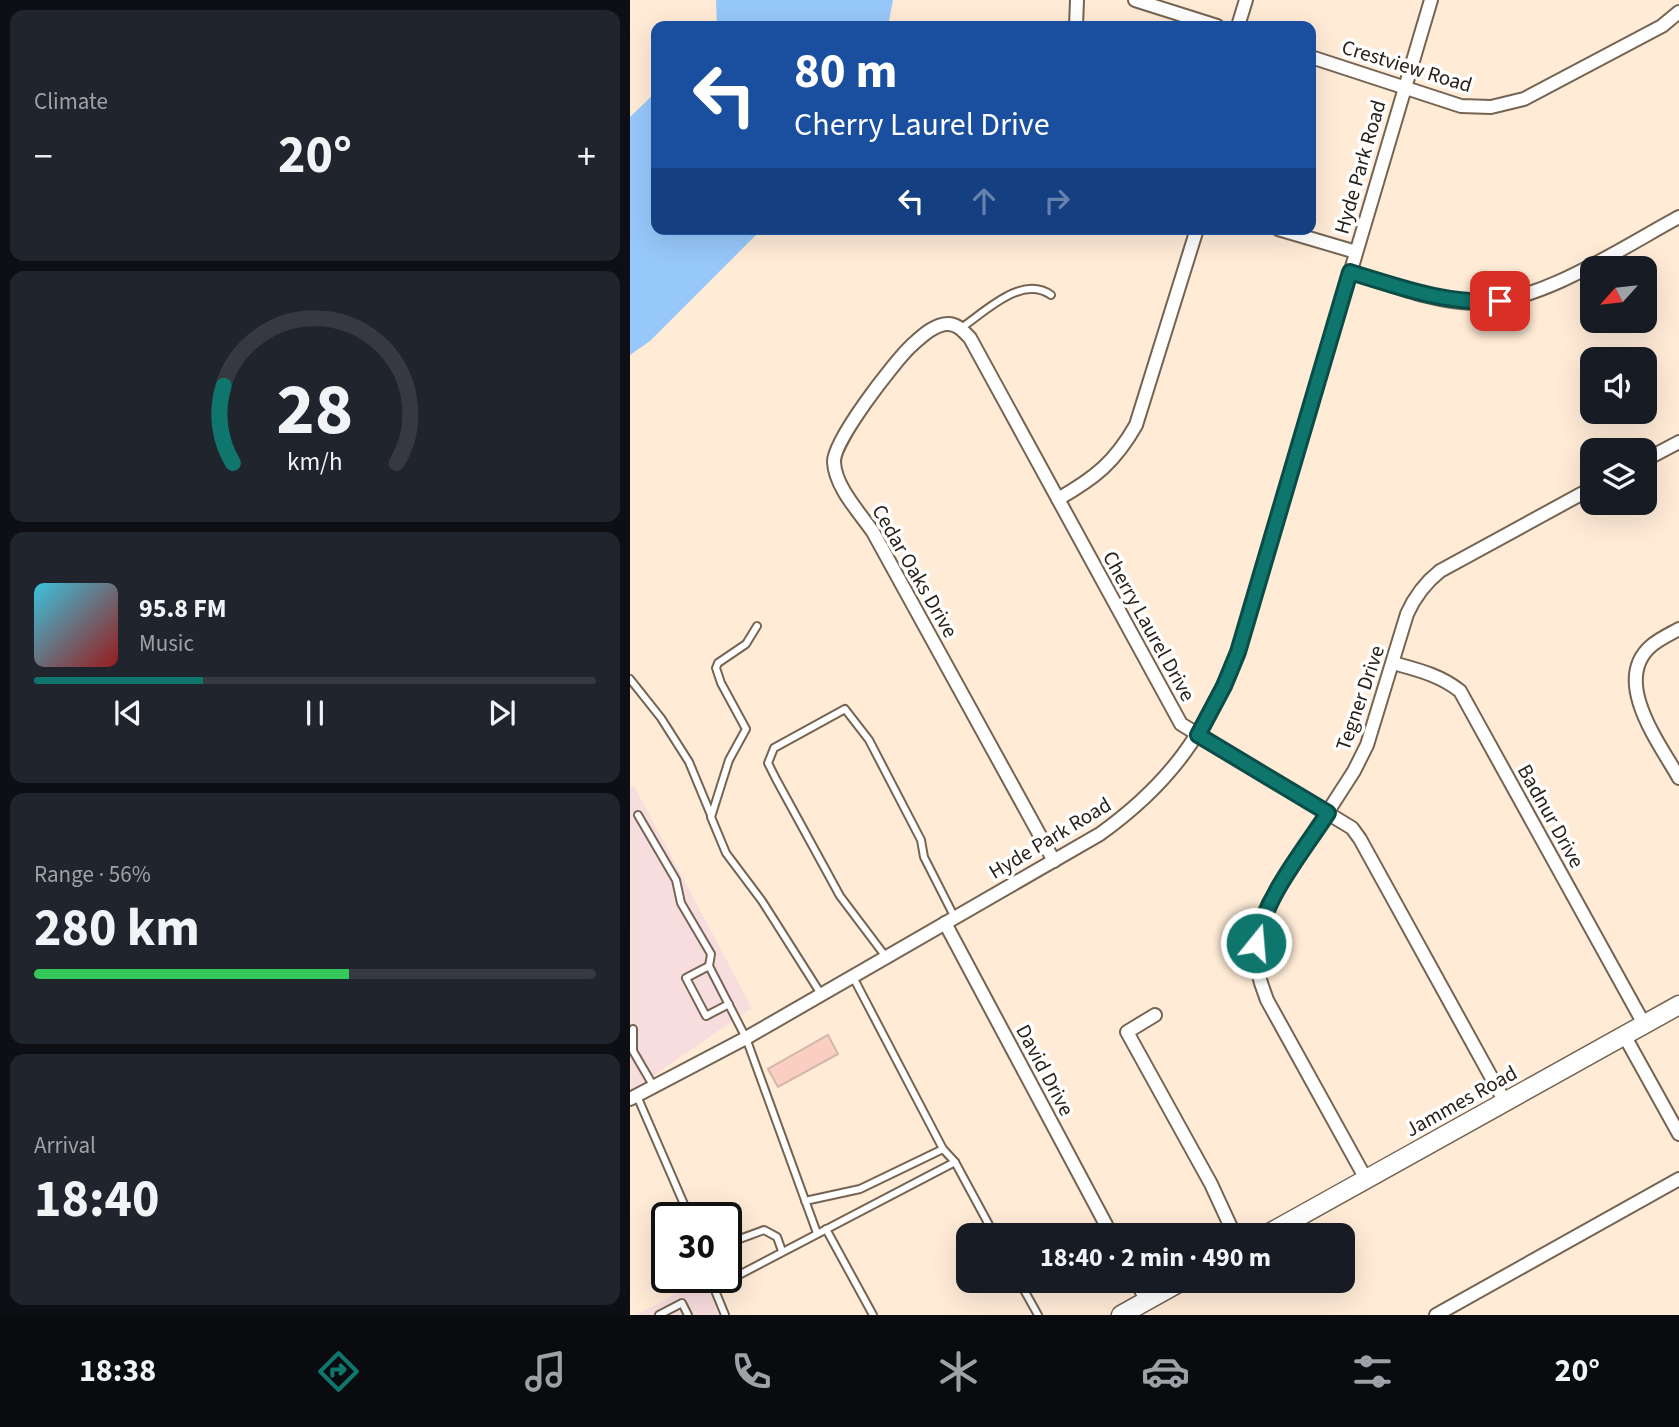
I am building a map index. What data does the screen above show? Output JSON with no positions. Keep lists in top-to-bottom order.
{
  "streets": {
    "street": [
      "Crestview Road",
      "Hyde Park Road",
      "Cedar Oaks Drive",
      "Cherry Laurel Drive",
      "Tegner Drive",
      "Badnur Drive",
      "David Drive",
      "Jammes Road"
    ]
  },
  "crossings": [
    ["Crestview Road", "Hyde Park Road"],
    ["Hyde Park Road", "Cedar Oaks Drive"],
    ["Hyde Park Road", "Cherry Laurel Drive"],
    ["Hyde Park Road", "David Drive"],
    ["Cedar Oaks Drive", "Cherry Laurel Drive"],
    ["Cherry Laurel Drive", "Tegner Drive"],
    ["Cherry Laurel Drive", "Jammes Road"],
    ["Tegner Drive", "Badnur Drive"],
    ["Tegner Drive", "Jammes Road"],
    ["Badnur Drive", "Jammes Road"]
  ],
  "north": "bottom left",
  "page": {
    "tile": [
      "Climate",
      ["Range · 56%", "280 km"],
      ["Arrival", "18:40"]
    ],
    "turn": ["80 m", "Cherry Laurel Drive"],
    "heat": ["−", "20°", "+"],
    "song": ["95.8 FM", "Music"],
    "limit": "30",
    "trip": "18:40 · 2 min · 490 m",
    "tabs": ["18:38", "20°"],
    "gauge": ["28", "km/h"]
  }
}
